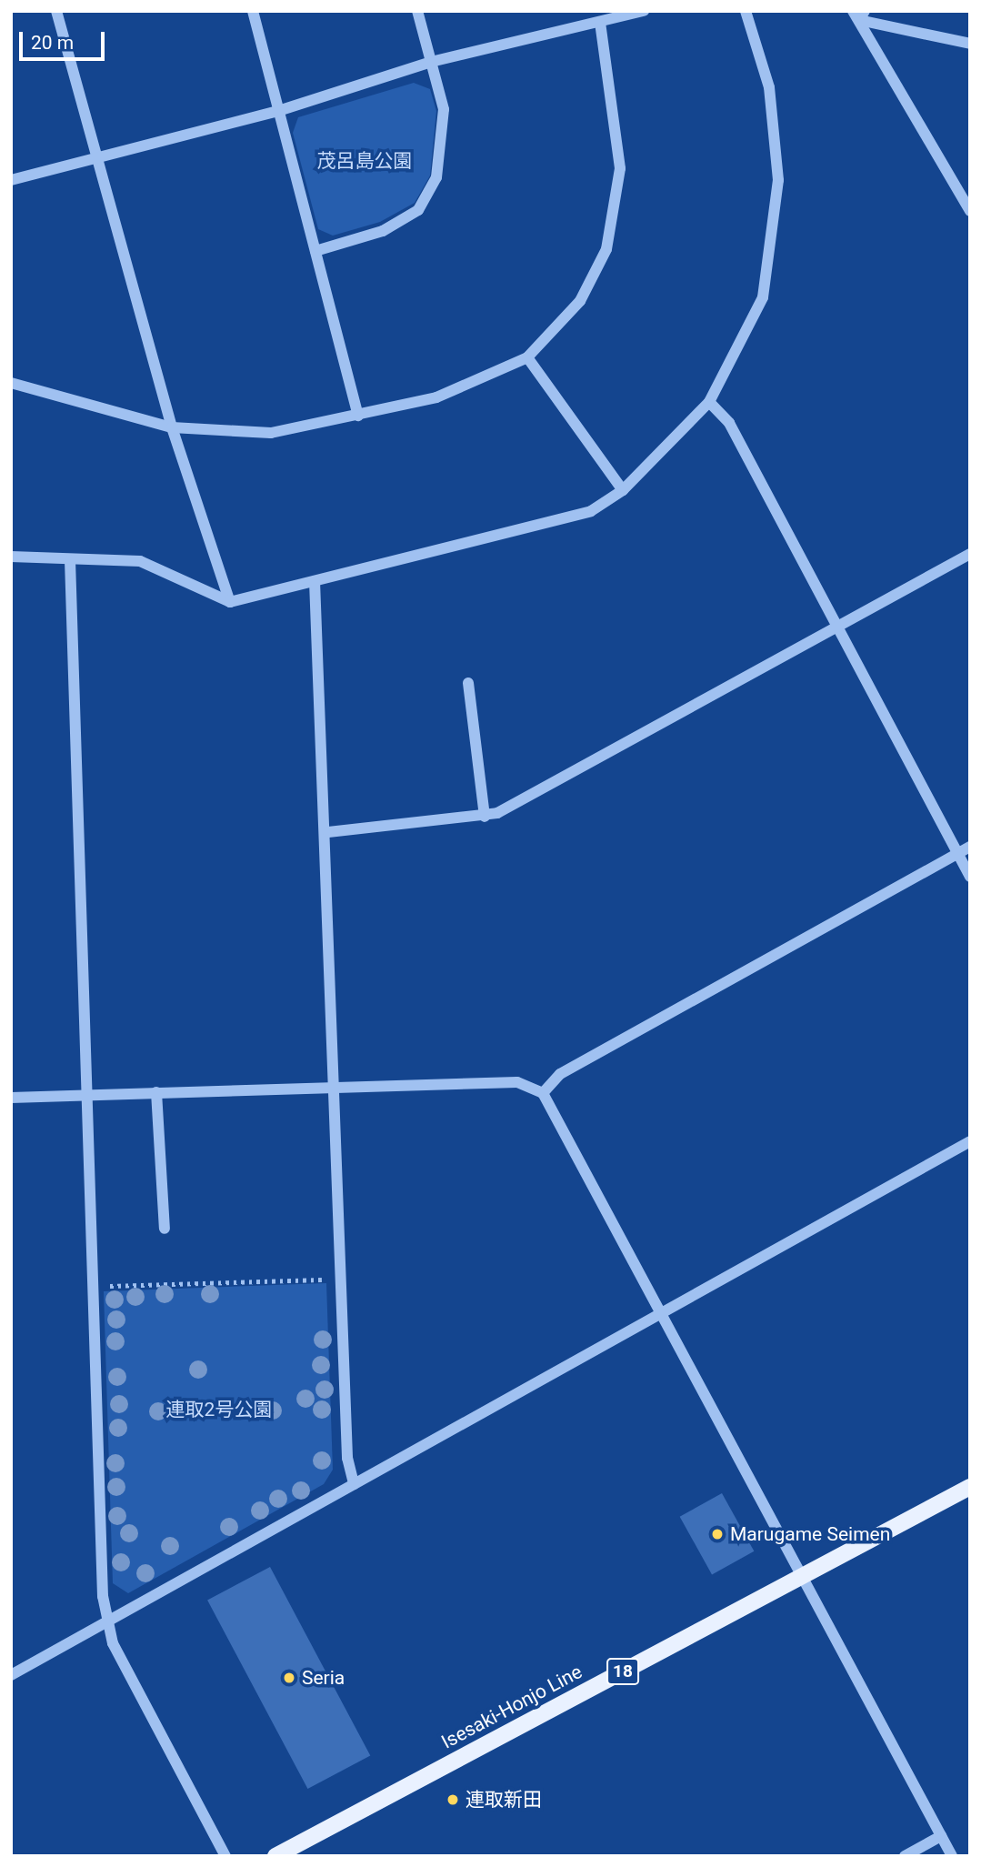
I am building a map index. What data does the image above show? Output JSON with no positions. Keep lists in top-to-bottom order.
{
  "streets": {
    "main road": ["18", "Isesaki-Honjo Line"]
  },
  "parks": ["茂呂島公園", "連取2号公園"],
  "places": ["Marugame Seimen", "Seria", "連取新田"],
  "scale_bar": "20 m"
}
